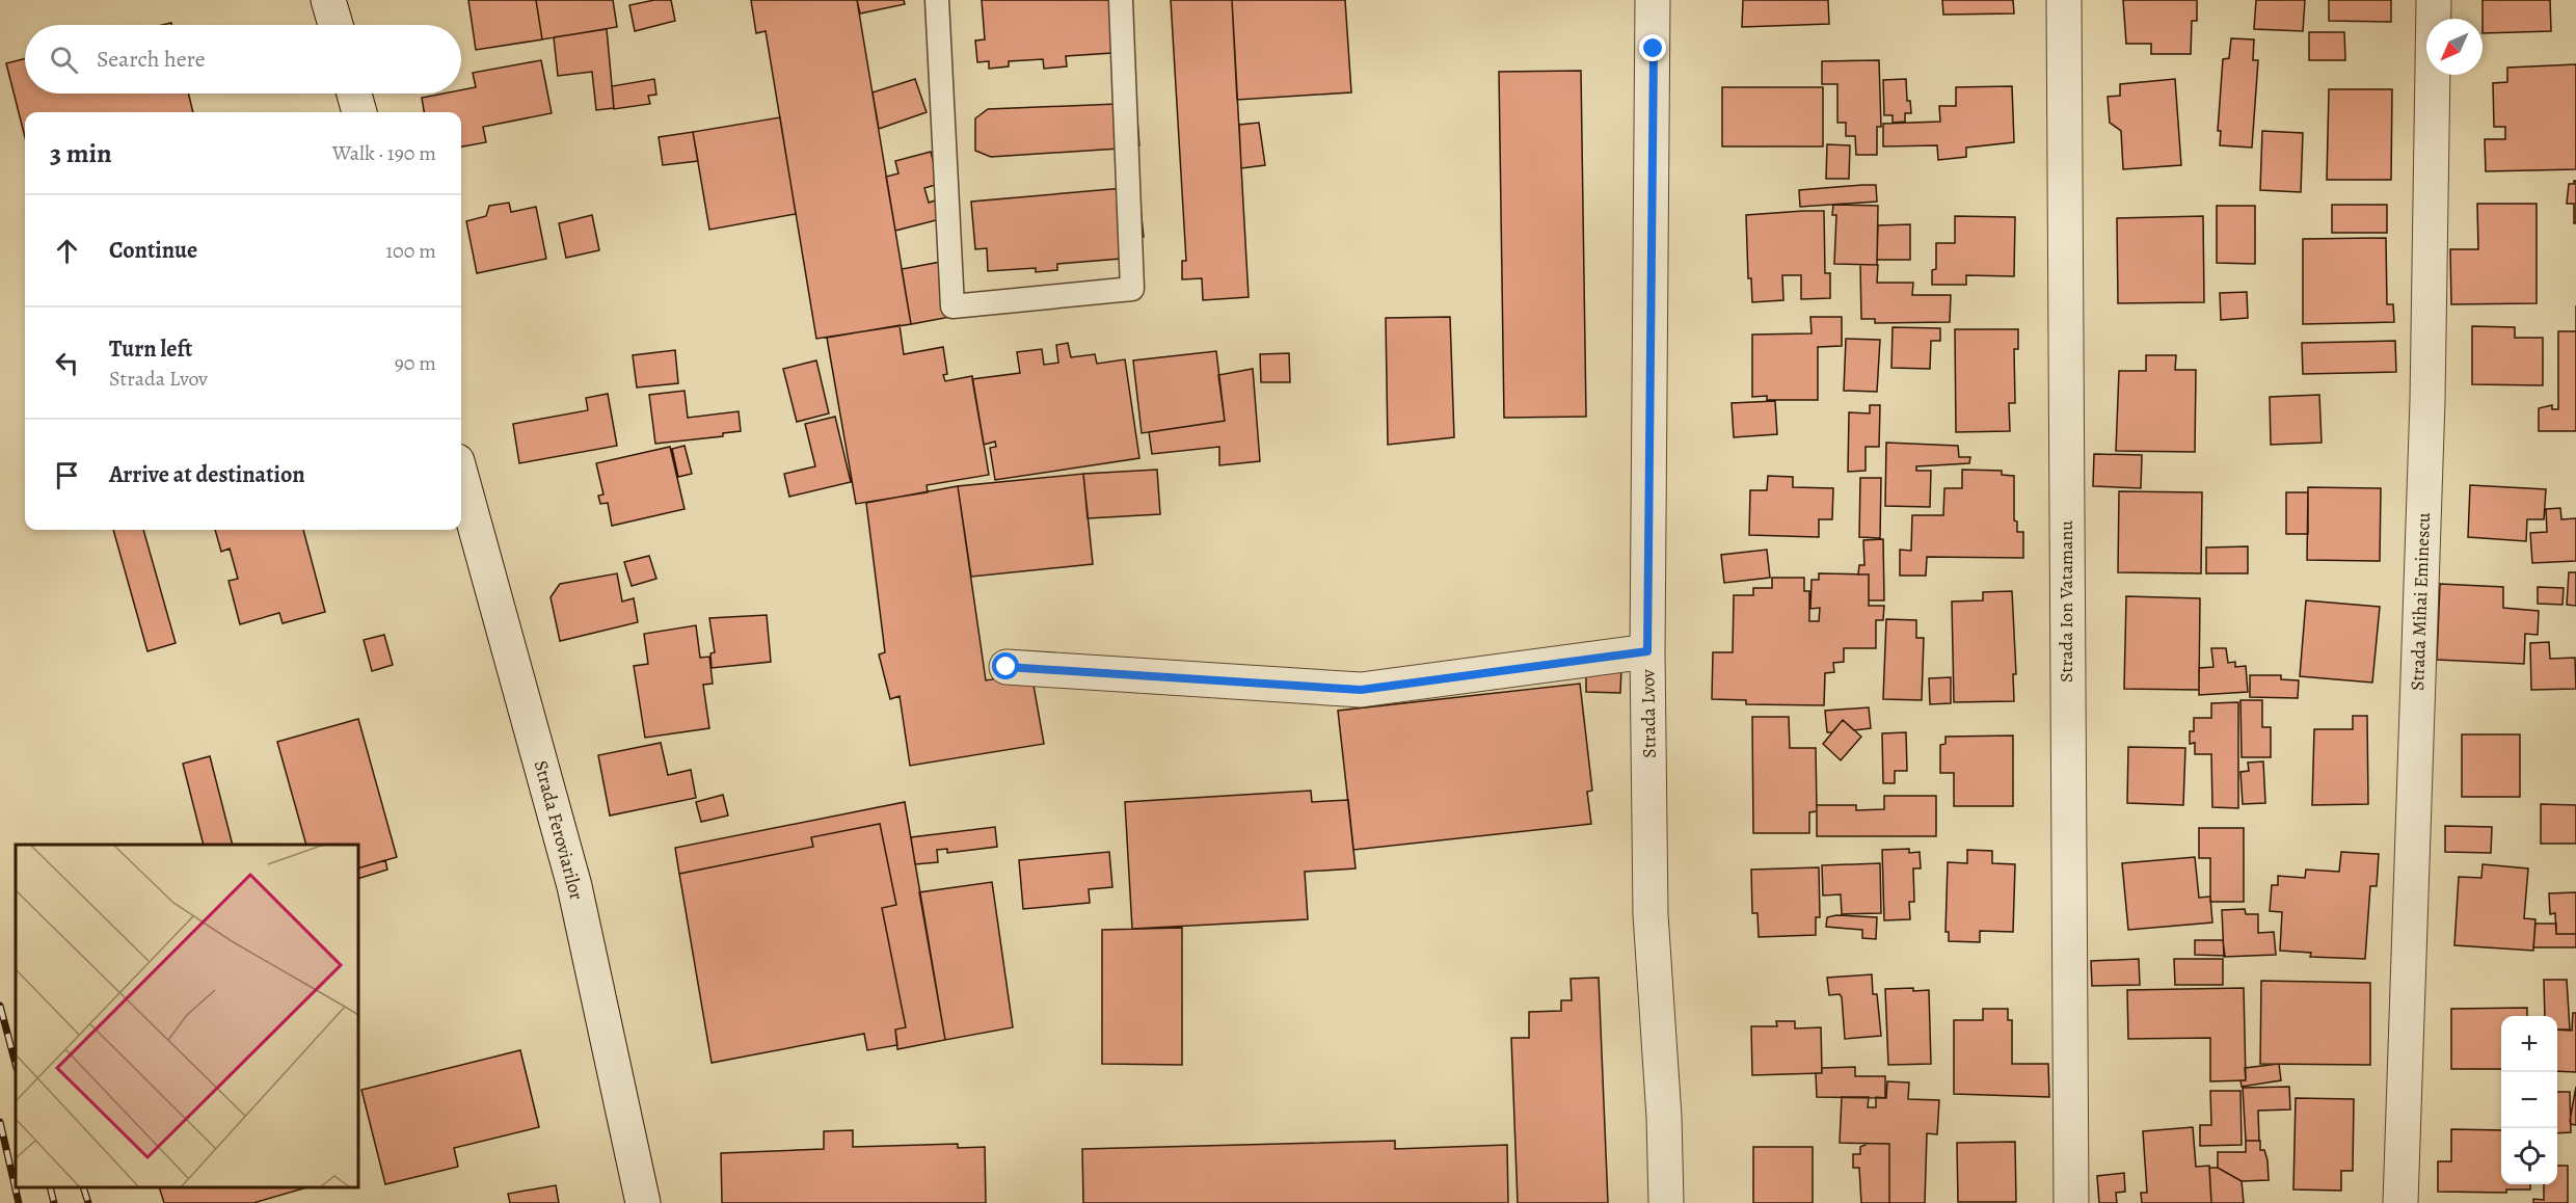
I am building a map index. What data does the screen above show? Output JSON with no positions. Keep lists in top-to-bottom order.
{
  "streets": {
    "street": [
      "Strada Ion Vatamanu",
      "Strada Mihai Eminescu",
      "Strada Lvov",
      "Strada Feroviarilor"
    ]
  },
  "north": "bottom left",
  "page": {
    "search": "Search here",
    "heading": ["3 min", "Walk · 190 m"],
    "list": [
      ["Continue", "100 m"],
      ["Turn left", "Strada Lvov", "90 m"],
      "Arrive at destination"
    ],
    "map_buttons": ["+", "−"]
  }
}
